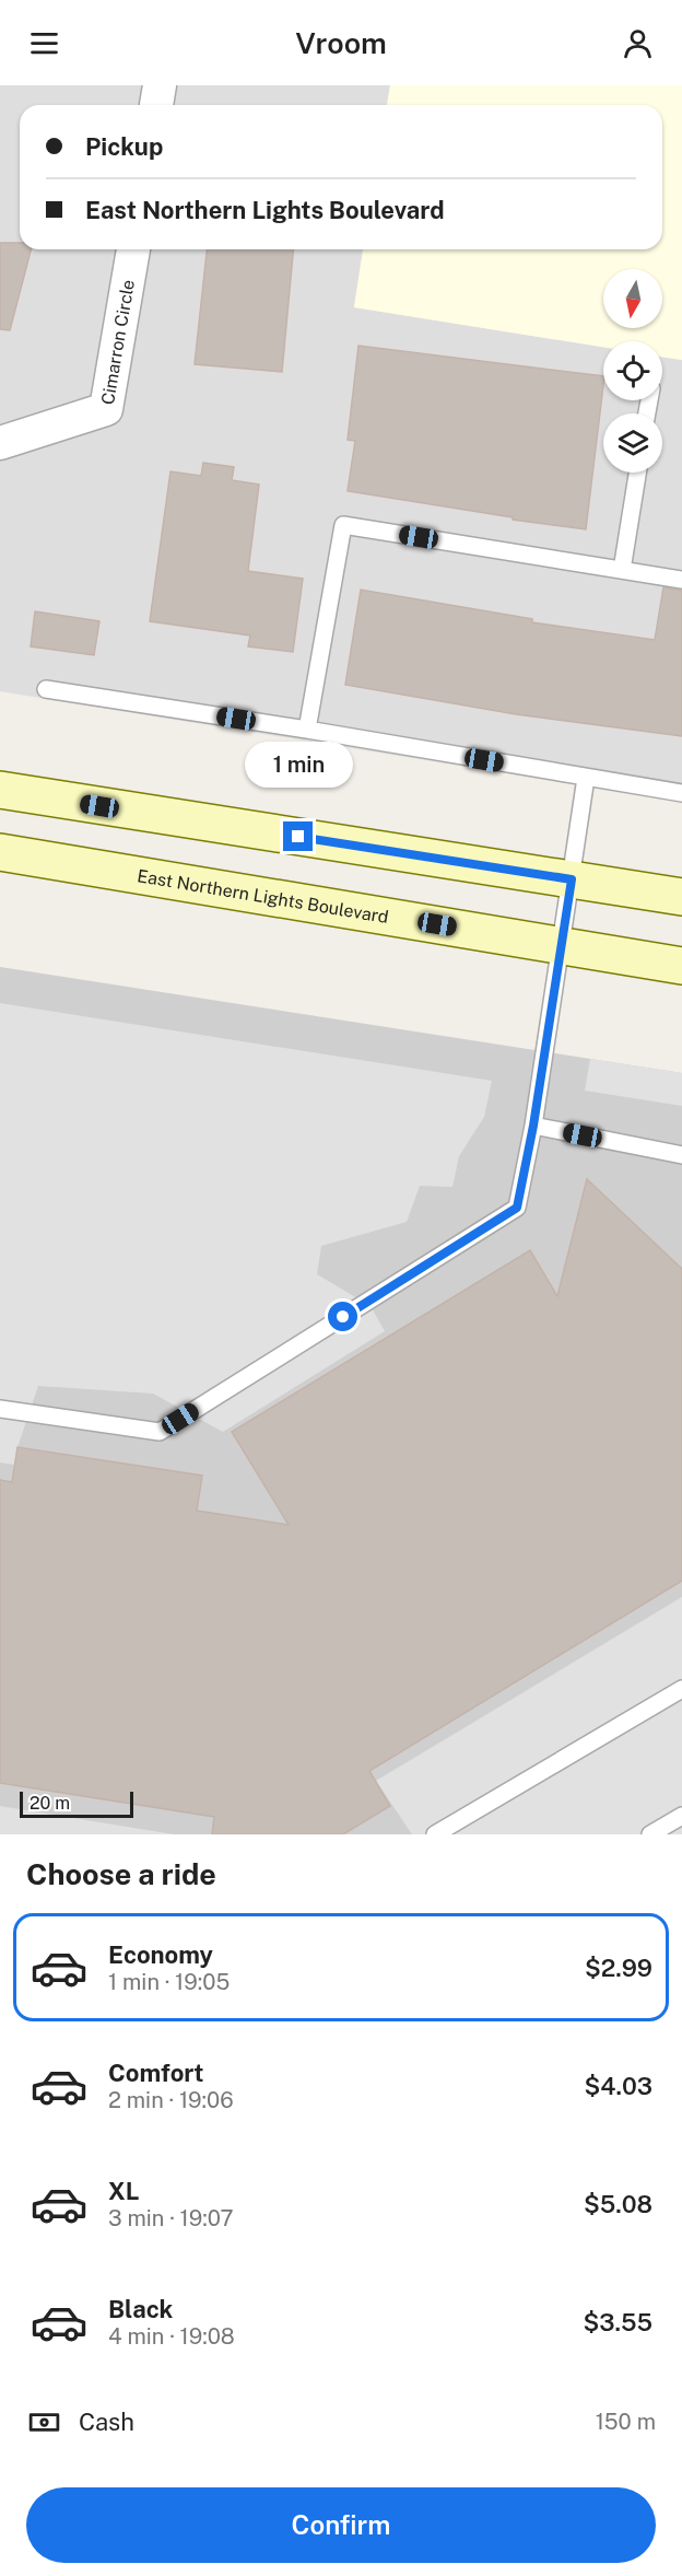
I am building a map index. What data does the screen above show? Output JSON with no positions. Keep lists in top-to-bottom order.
{
  "streets": {
    "main road": ["East Northern Lights Boulevard"],
    "street": ["Cimarron Circle"]
  },
  "scale_bar": "20 m",
  "north": "bottom",
  "page": {
    "header": "Vroom",
    "banner": ["Pickup", "East Northern Lights Boulevard"],
    "bubble": "1 min",
    "scale": "20 m",
    "heading": "Choose a ride",
    "list": [
      {
        "name": "Economy",
        "note": "1 min · 19:05",
        "value": "$2.99"
      },
      {
        "name": "Comfort",
        "note": "2 min · 19:06",
        "value": "$4.03"
      },
      {
        "name": "XL",
        "note": "3 min · 19:07",
        "value": "$5.08"
      },
      {
        "name": "Black",
        "note": "4 min · 19:08",
        "value": "$3.55"
      }
    ],
    "pay": ["Cash", "150 m"],
    "buttons": "Confirm"
  }
}
